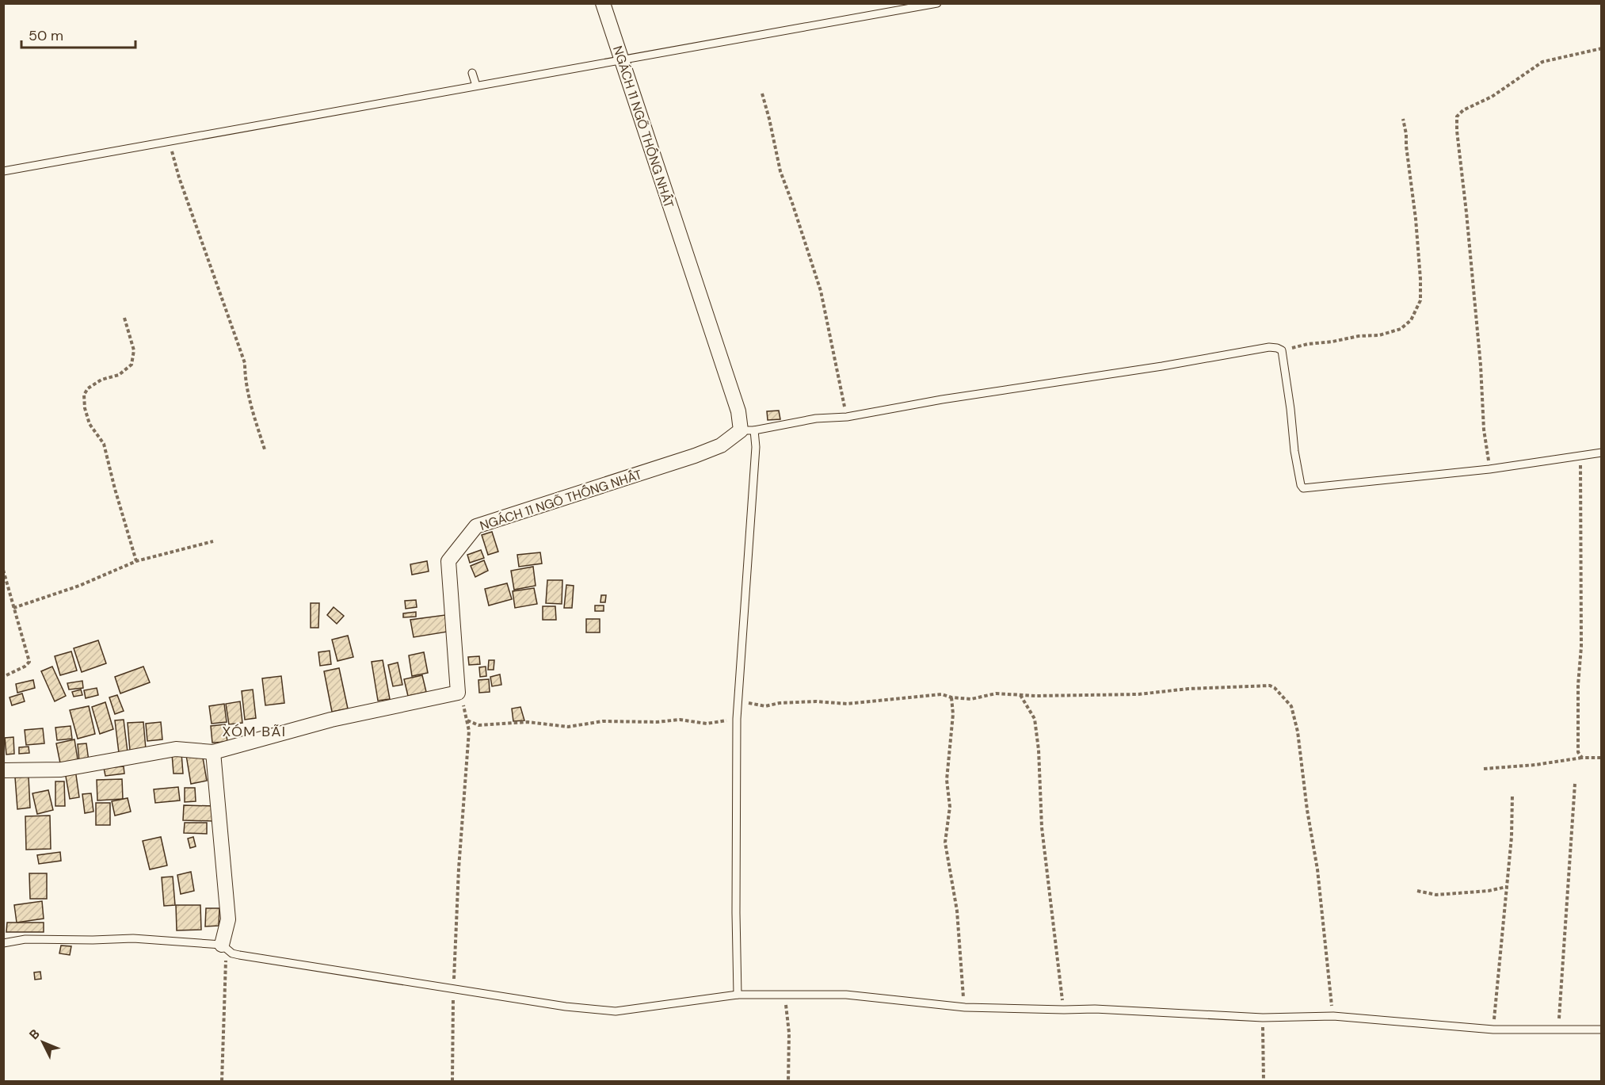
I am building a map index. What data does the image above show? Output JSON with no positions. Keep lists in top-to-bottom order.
{
  "streets": {
    "street": ["NGÁCH 11 NGÕ THỐNG NHẤT"]
  },
  "districts": ["XÓM BÃI"],
  "scale_bar": "50 m",
  "north": "top left"
}
